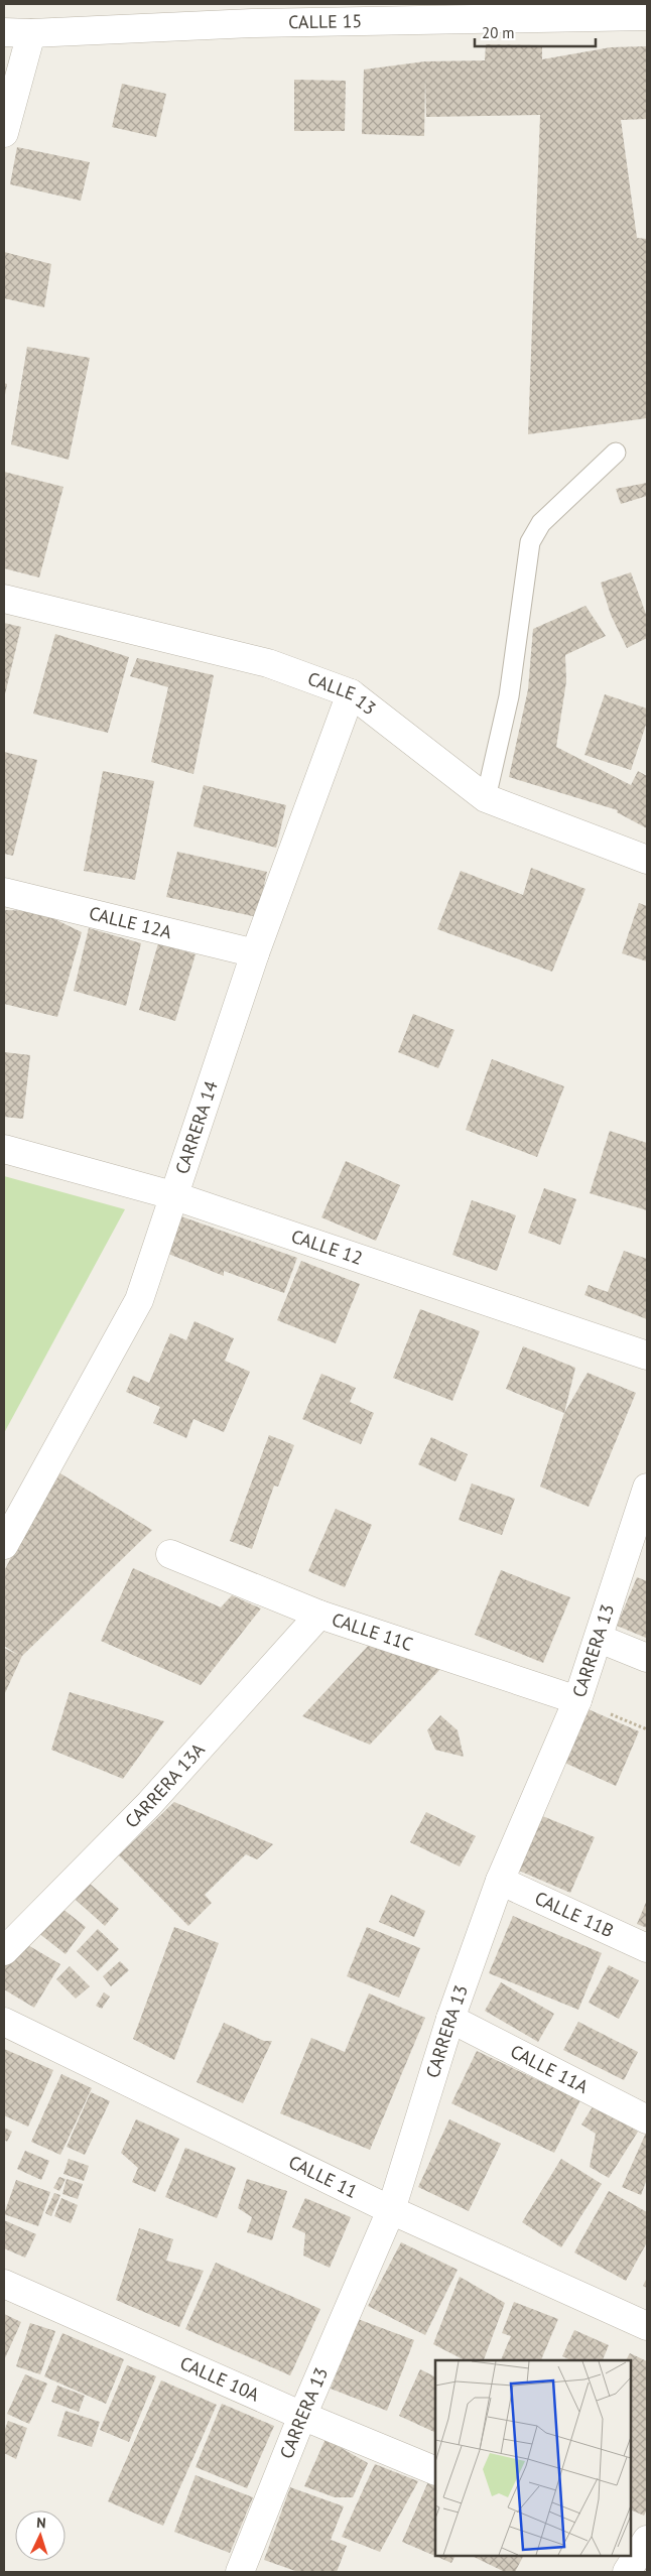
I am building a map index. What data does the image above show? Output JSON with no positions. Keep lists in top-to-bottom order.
{
  "streets": {
    "street": [
      "CALLE 15",
      "CALLE 13",
      "CALLE 12A",
      "CARRERA 14",
      "CALLE 12",
      "CALLE 11C",
      "CARRERA 13",
      "CARRERA 13A",
      "CALLE 11B",
      "CALLE 11A",
      "CALLE 11",
      "CALLE 10A"
    ]
  },
  "crossings": [
    ["CALLE 13", "CARRERA 14"],
    ["CALLE 12A", "CARRERA 14"],
    ["CARRERA 14", "CALLE 12"],
    ["CALLE 11C", "CARRERA 13"],
    ["CALLE 11C", "CARRERA 13A"],
    ["CARRERA 13", "CALLE 11B"],
    ["CARRERA 13", "CALLE 11A"],
    ["CARRERA 13", "CALLE 11"],
    ["CARRERA 13", "CALLE 10A"]
  ],
  "scale_bar": "20 m",
  "north": "top"
}
